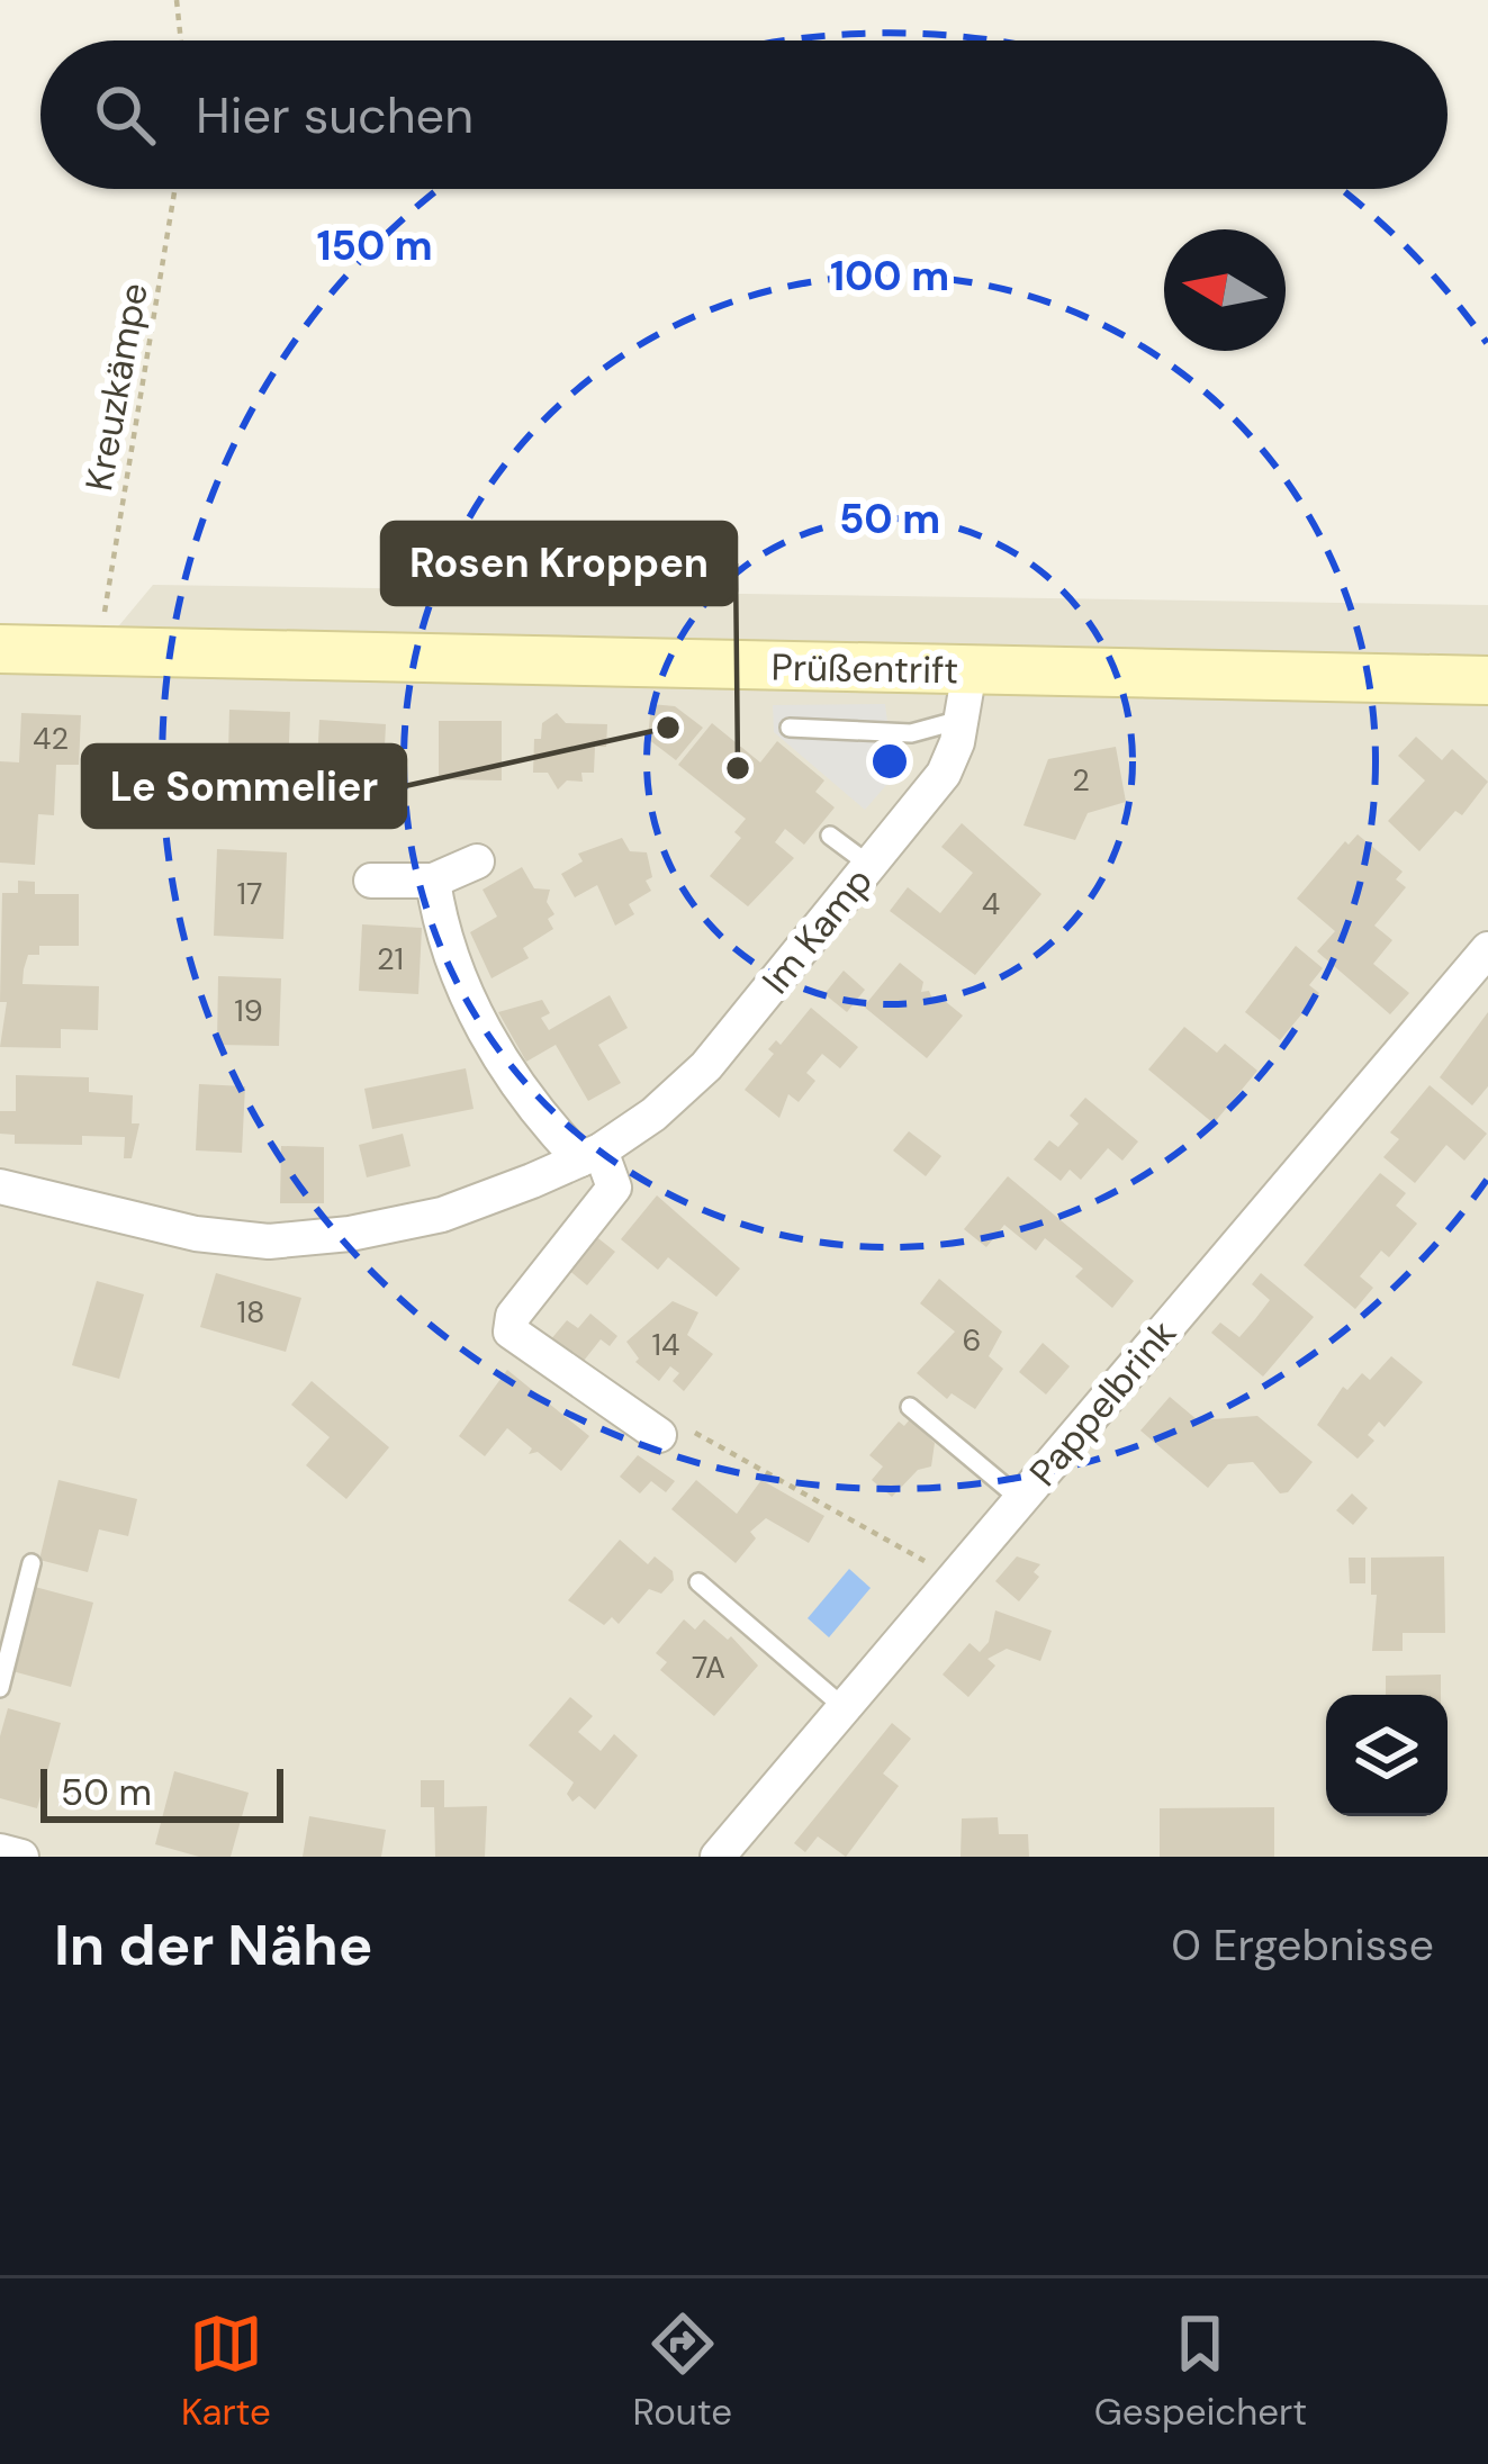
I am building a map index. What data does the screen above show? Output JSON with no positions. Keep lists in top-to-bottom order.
{
  "streets": {
    "main road": ["Prüßentrift"],
    "street": ["Im Kamp", "Pappelbrink"],
    "path": ["Kreuzkämpe"]
  },
  "crossings": [
    ["Prüßentrift", "Im Kamp"]
  ],
  "places": ["Le Sommelier", "Rosen Kroppen"],
  "house_numbers": [
    "42",
    "2",
    "17",
    "4",
    "21",
    "19",
    "18",
    "6",
    "14",
    "7A"
  ],
  "scale_bar": "50 m",
  "north": "left",
  "page": {
    "search": "Hier suchen",
    "scale": "50 m",
    "heading": ["In der Nähe", "0 Ergebnisse"],
    "nav": ["Karte", "Route", "Gespeichert"]
  },
  "rings": ["150 m", "100 m", "50 m"]
}
